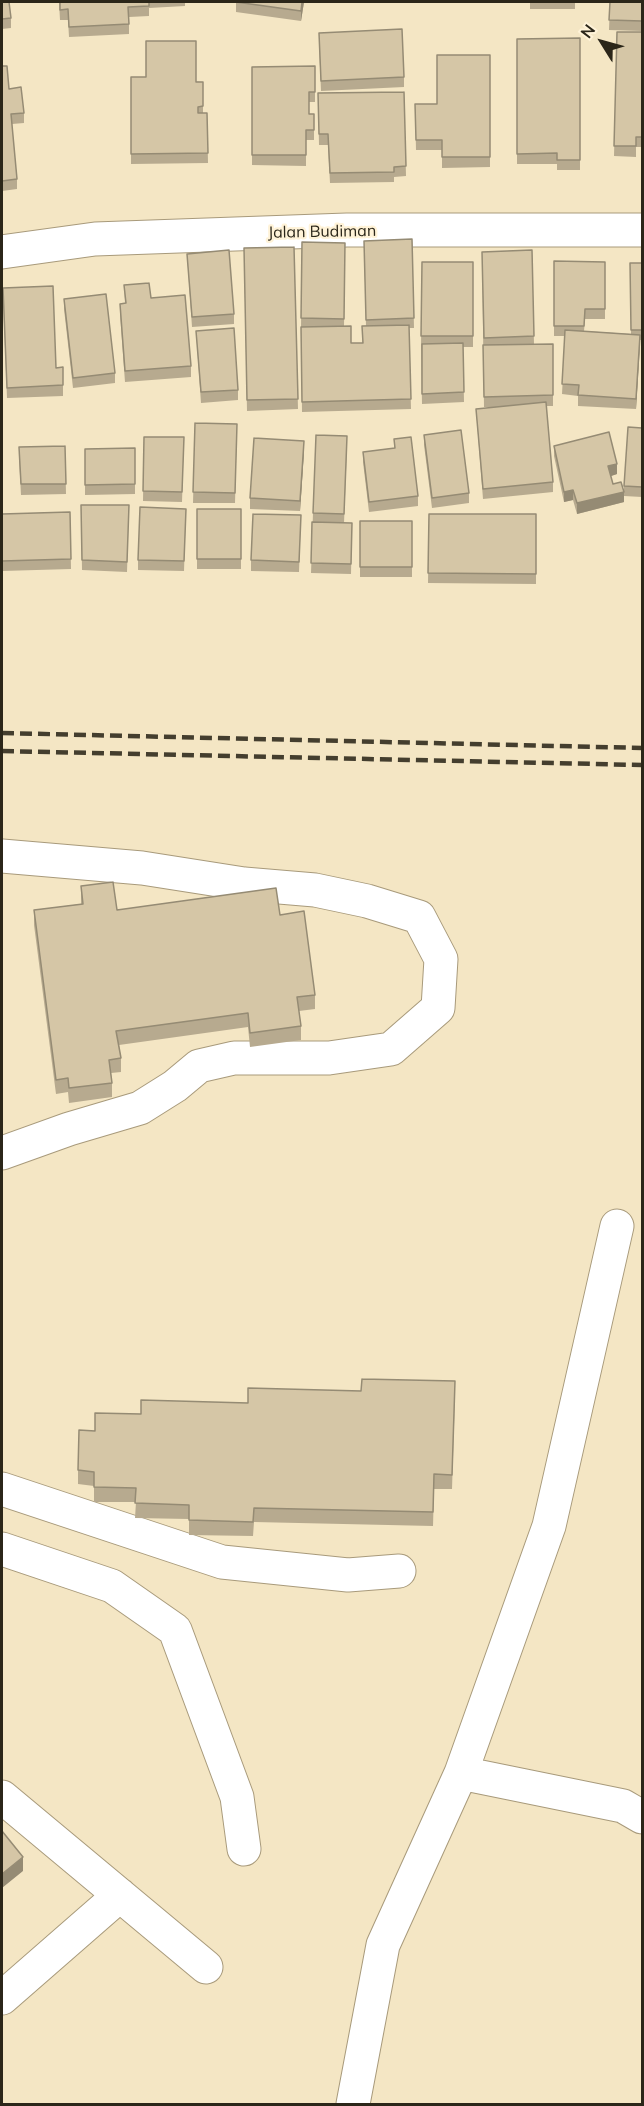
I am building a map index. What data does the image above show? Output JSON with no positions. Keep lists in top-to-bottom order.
{
  "streets": {
    "street": ["Jalan Budiman"]
  },
  "north": "top left"
}
